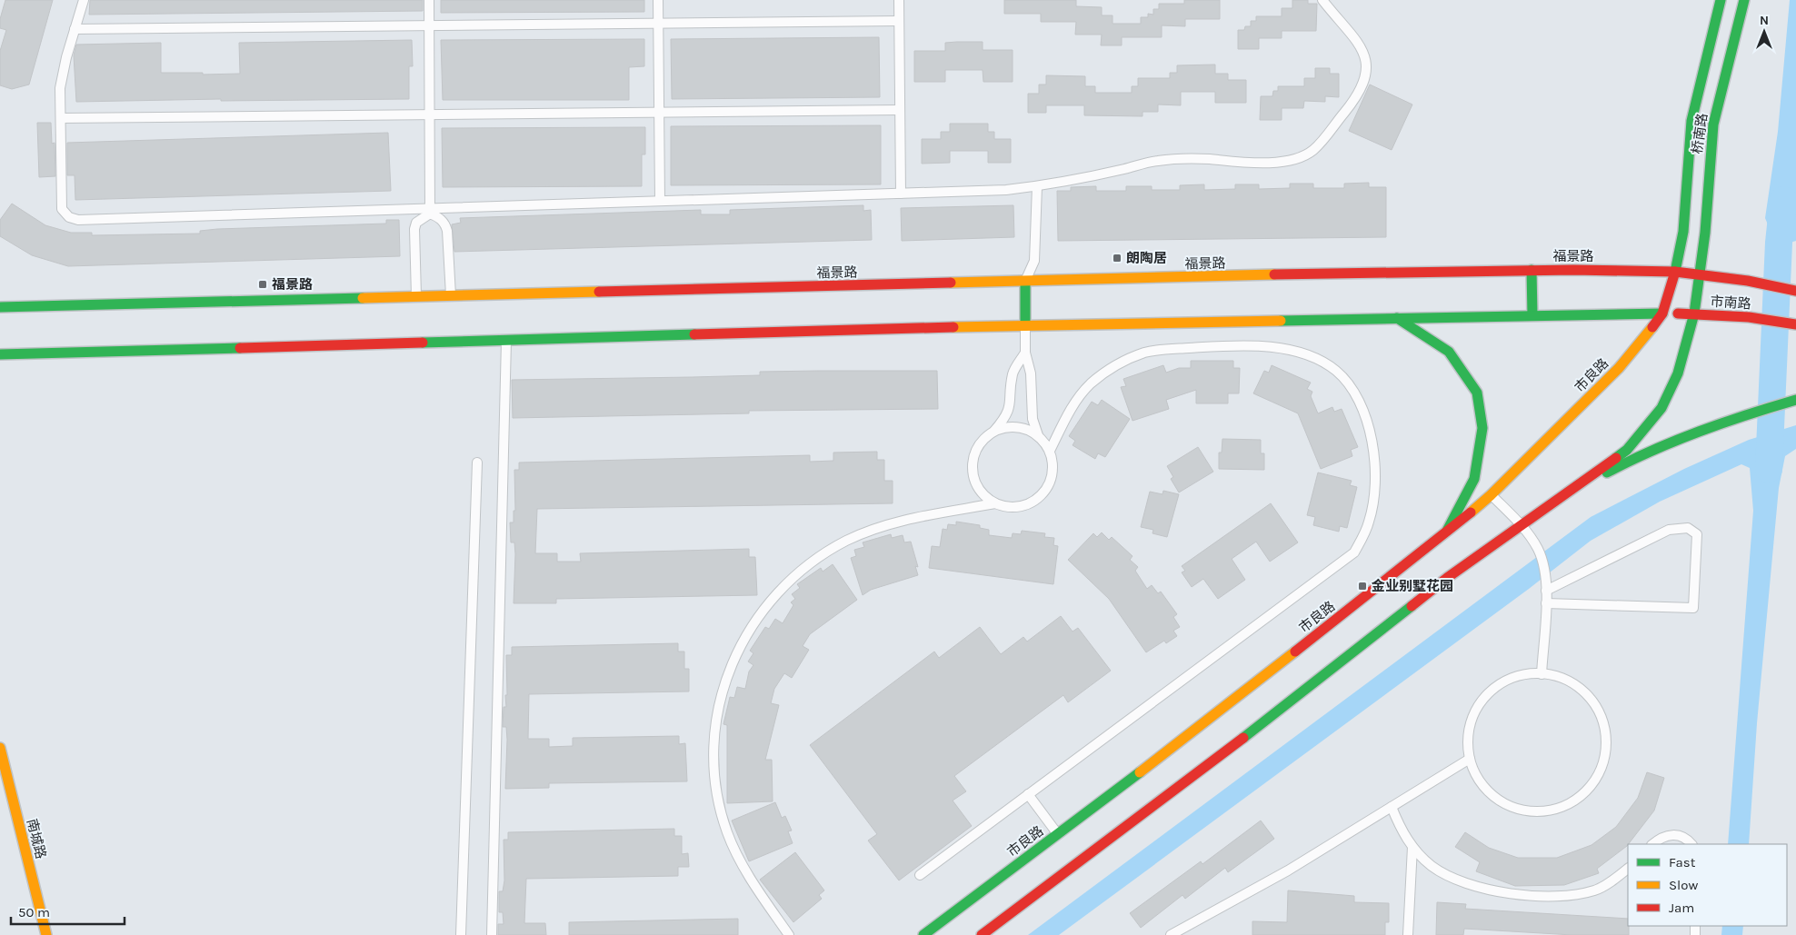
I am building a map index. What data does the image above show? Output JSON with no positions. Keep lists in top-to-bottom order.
{
  "streets": {
    "main road": [
      "桥南路",
      "福景路",
      "市南路",
      "市良路",
      "南城路"
    ]
  },
  "crossings": [
    ["桥南路", "福景路"],
    ["桥南路", "市南路"],
    ["桥南路", "市良路"],
    ["福景路", "市南路"],
    ["福景路", "市良路"],
    ["市南路", "市良路"]
  ],
  "places": {
    "transit": ["朗陶居", "福景路", "金业别墅花园"]
  },
  "legend": ["Fast", "Slow", "Jam"],
  "scale_bar": "50 m",
  "north": "top"
}
